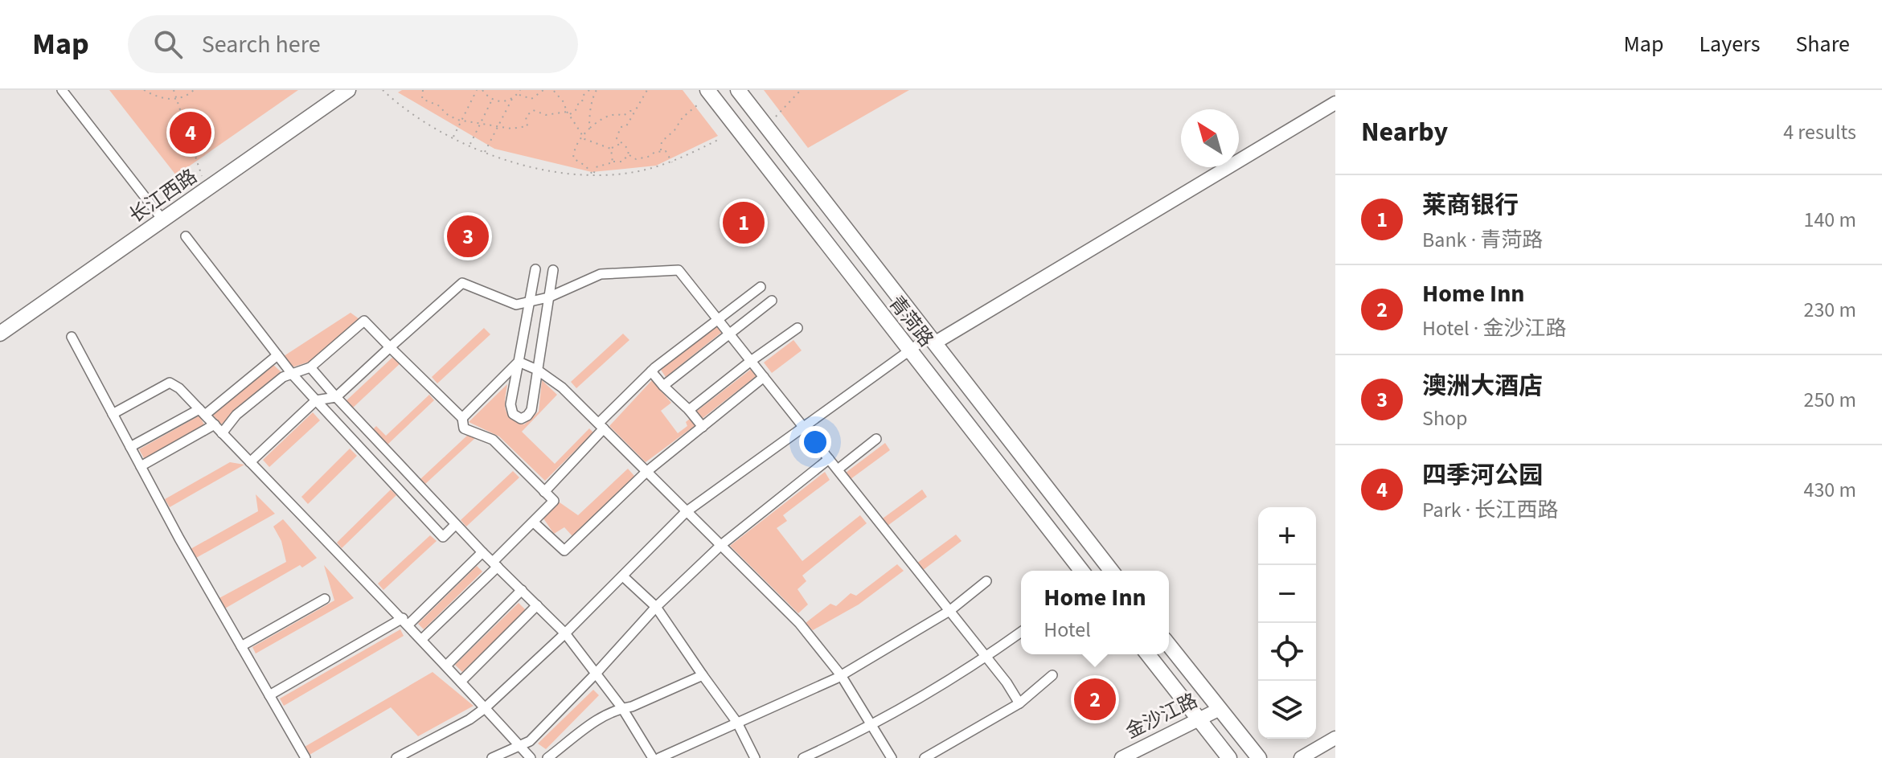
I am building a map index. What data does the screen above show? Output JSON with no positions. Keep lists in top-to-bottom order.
{
  "streets": {
    "main road": ["长江西路", "青菏路"],
    "street": ["金沙江路"]
  },
  "north": "top left",
  "page": {
    "header": "Map",
    "search": "Search here",
    "nav": ["Map", "Layers", "Share"],
    "heading": ["Nearby", "4 results"],
    "pins": [
      "4",
      "1",
      "3",
      "2"
    ],
    "list": [
      {
        "mark": "1",
        "name": "莱商银行",
        "note": "Bank · 青菏路",
        "value": "140 m"
      },
      {
        "mark": "2",
        "name": "Home Inn",
        "note": "Hotel · 金沙江路",
        "value": "230 m"
      },
      {
        "mark": "3",
        "name": "澳洲大酒店",
        "note": "Shop",
        "value": "250 m"
      },
      {
        "mark": "4",
        "name": "四季河公园",
        "note": "Park · 长江西路",
        "value": "430 m"
      }
    ],
    "map_buttons": ["+", "−"],
    "popup": ["Home Inn", "Hotel"]
  }
}
